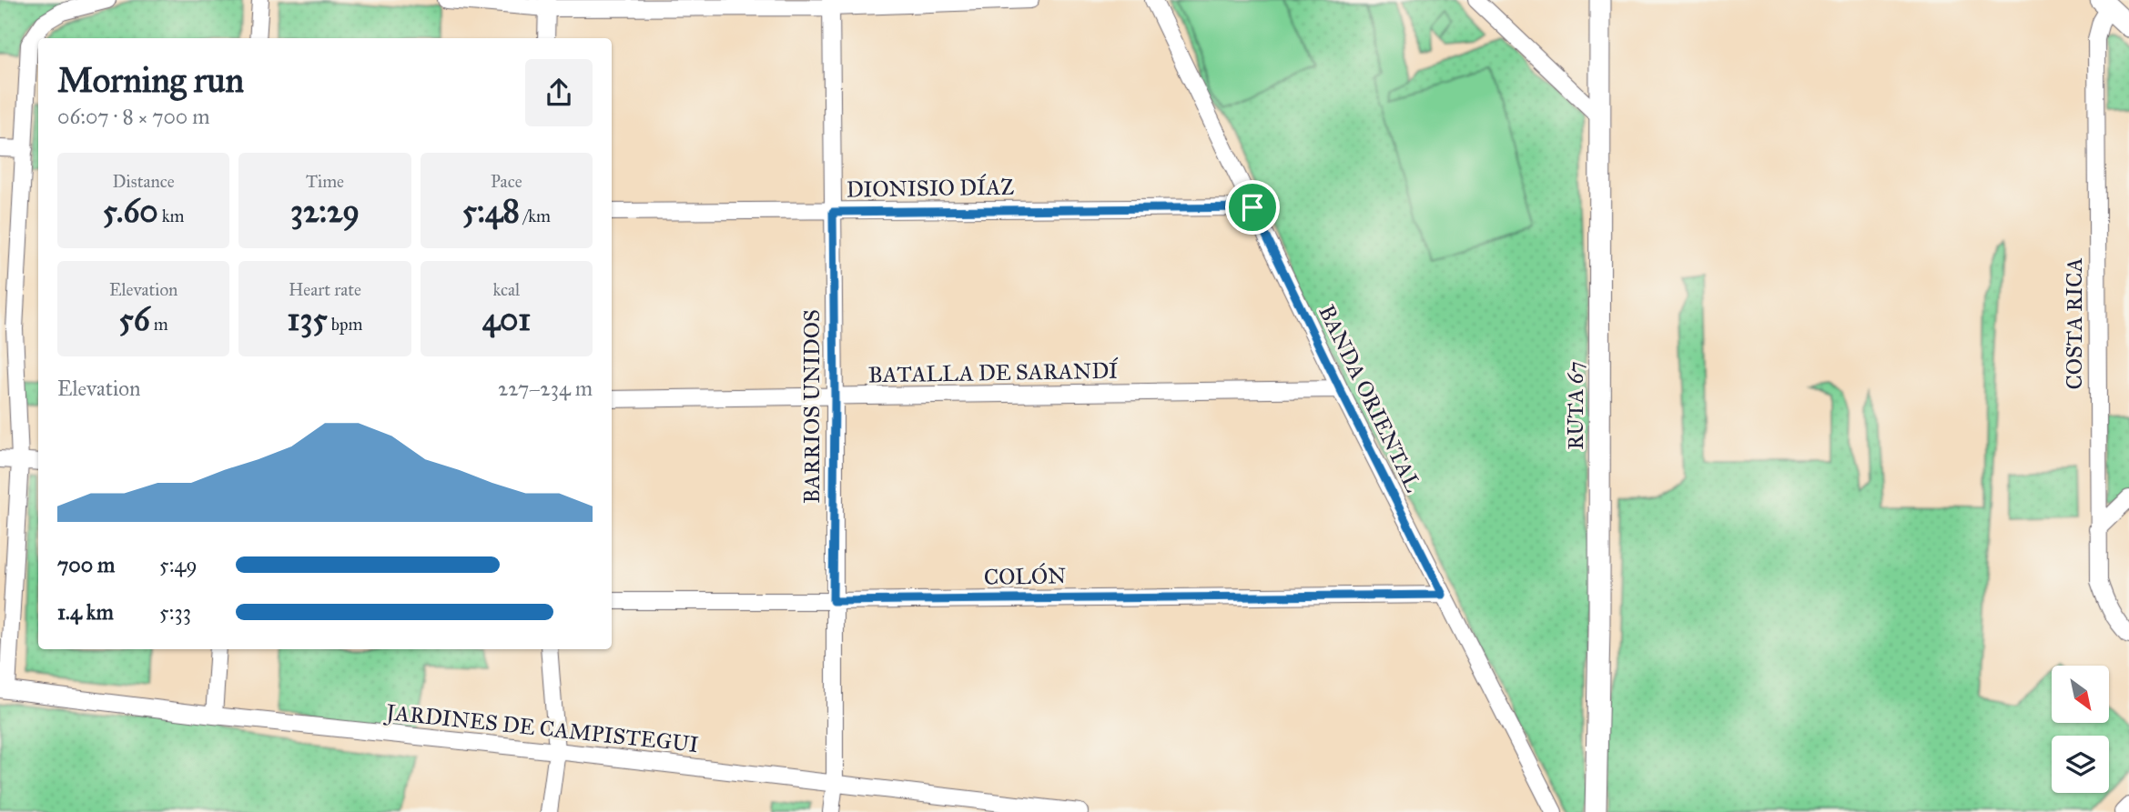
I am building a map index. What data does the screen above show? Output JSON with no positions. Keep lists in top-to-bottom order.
{
  "streets": {
    "street": [
      "DIONISIO DÍAZ",
      "COSTA RICA",
      "BATALLA DE SARANDÍ",
      "BANDA ORIENTAL",
      "RUTA 67",
      "BARRIOS UNIDOS",
      "COLÓN",
      "JARDINES DE CAMPISTEGUI"
    ]
  },
  "crossings": [
    ["DIONISIO DÍAZ", "BANDA ORIENTAL"],
    ["DIONISIO DÍAZ", "BARRIOS UNIDOS"],
    ["BATALLA DE SARANDÍ", "BANDA ORIENTAL"],
    ["BATALLA DE SARANDÍ", "BARRIOS UNIDOS"],
    ["BANDA ORIENTAL", "COLÓN"],
    ["BARRIOS UNIDOS", "COLÓN"],
    ["BARRIOS UNIDOS", "JARDINES DE CAMPISTEGUI"]
  ],
  "north": "bottom right",
  "page": {
    "heading": ["Morning run", "06:07 · 8 × 700 m"],
    "stats": [
      ["Distance", "5.60 km"],
      ["Time", "32:29"],
      ["Pace", "5:48 /km"],
      ["Elevation", "56 m"],
      ["Heart rate", "135 bpm"],
      ["kcal", "401"]
    ],
    "chart": ["Elevation", "227–234 m"],
    "list": [
      {
        "name": "700 m",
        "note": "5:49"
      },
      {
        "name": "1.4 km",
        "note": "5:33"
      }
    ]
  }
}
